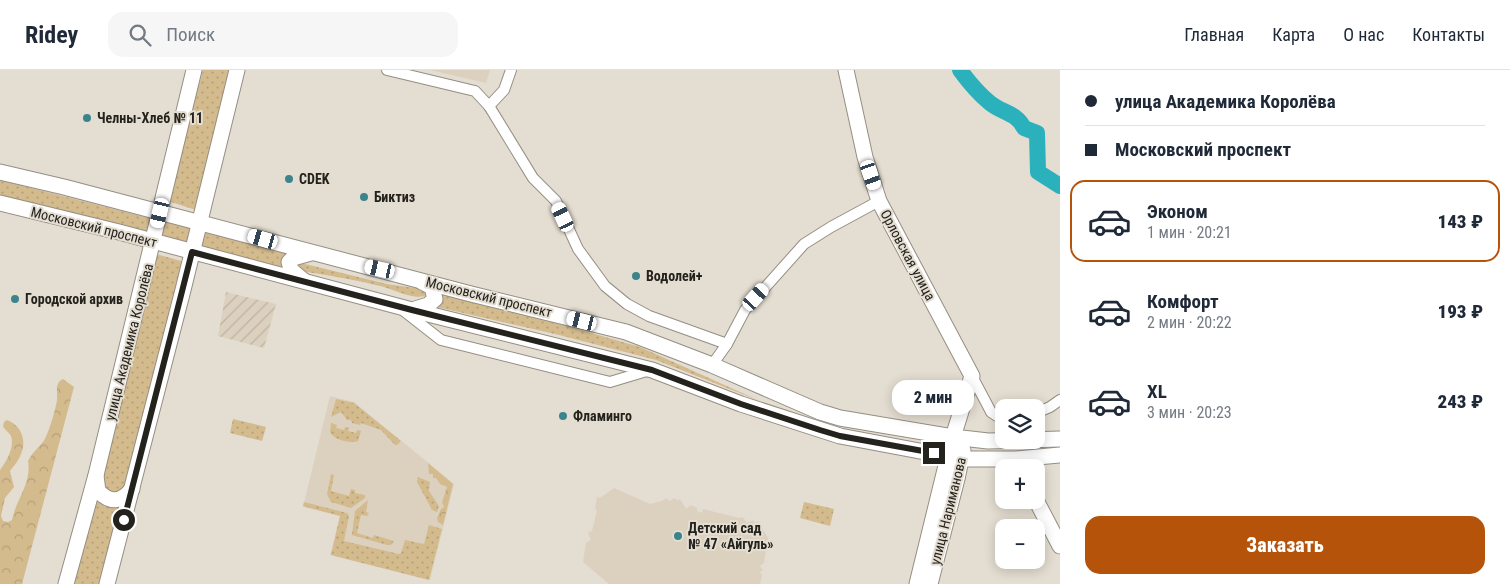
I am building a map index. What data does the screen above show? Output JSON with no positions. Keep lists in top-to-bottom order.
{
  "streets": {
    "main road": [
      "Московский проспект",
      "Орловская улица",
      "улица Академика Королёва",
      "улица Нариманова"
    ]
  },
  "crossings": [
    ["Московский проспект", "улица Академика Королёва"],
    ["Московский проспект", "улица Нариманова"]
  ],
  "places": [
    "Челны-Хлеб № 11",
    "CDEK",
    "Биктиз",
    "Водолей+",
    "Городской архив",
    "Фламинго",
    "Детский сад № 47 «Айгуль»"
  ],
  "page": {
    "header": "Ridey",
    "search": "Поиск",
    "nav": [
      "Главная",
      "Карта",
      "О нас",
      "Контакты"
    ],
    "banner": ["улица Академика Королёва", "Московский проспект"],
    "list": [
      {
        "name": "Эконом",
        "note": "1 мин · 20:21",
        "value": "143 ₽"
      },
      {
        "name": "Комфорт",
        "note": "2 мин · 20:22",
        "value": "193 ₽"
      },
      {
        "name": "XL",
        "note": "3 мин · 20:23",
        "value": "243 ₽"
      }
    ],
    "bubble": "2 мин",
    "map_buttons": ["+", "−"],
    "buttons": "Заказать"
  }
}
